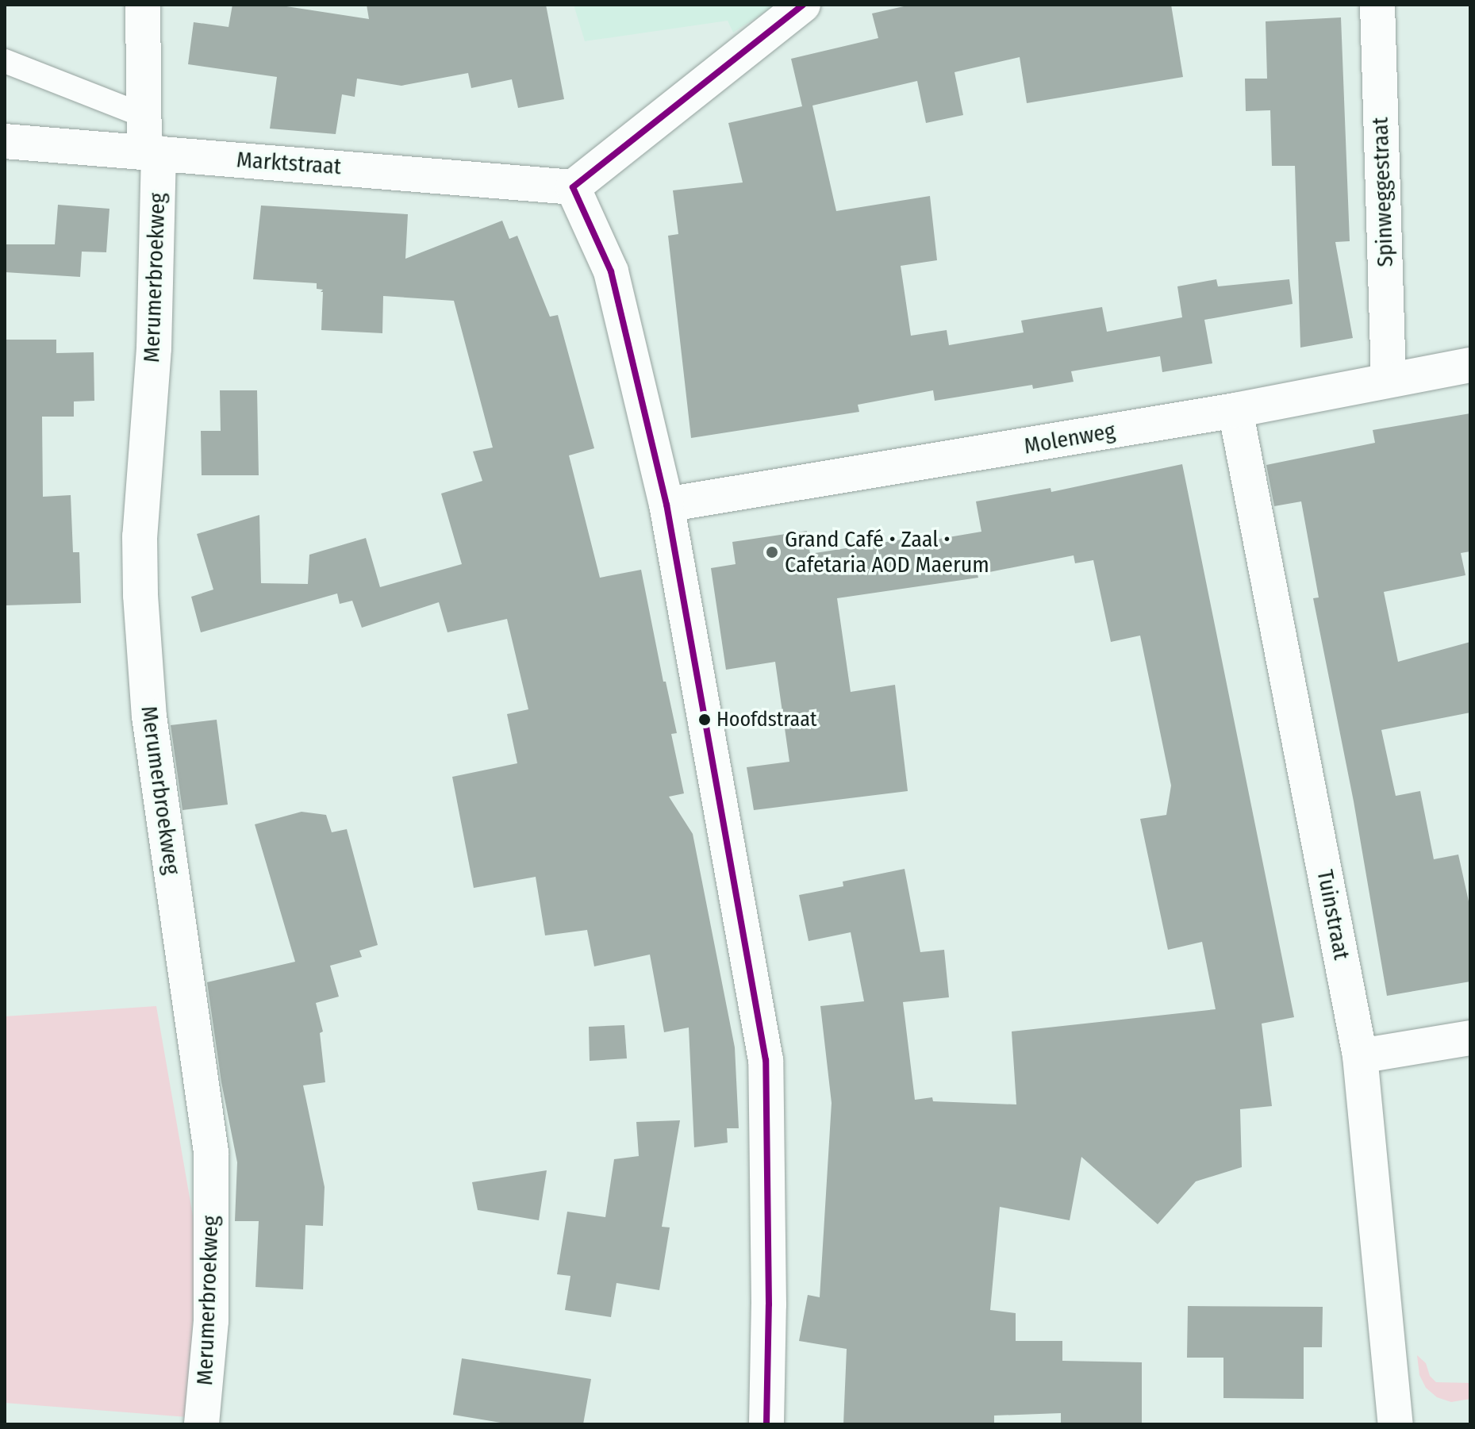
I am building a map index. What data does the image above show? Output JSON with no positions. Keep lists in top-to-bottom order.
{
  "streets": {
    "street": [
      "Marktstraat",
      "Spinweggestraat",
      "Merumerbroekweg",
      "Molenweg",
      "Tuinstraat"
    ]
  },
  "crossings": [
    ["Marktstraat", "Merumerbroekweg"],
    ["Spinweggestraat", "Molenweg"],
    ["Molenweg", "Tuinstraat"]
  ],
  "places": ["Grand Café • Zaal • Cafetaria AOD Maerum", "Hoofdstraat"]
}
